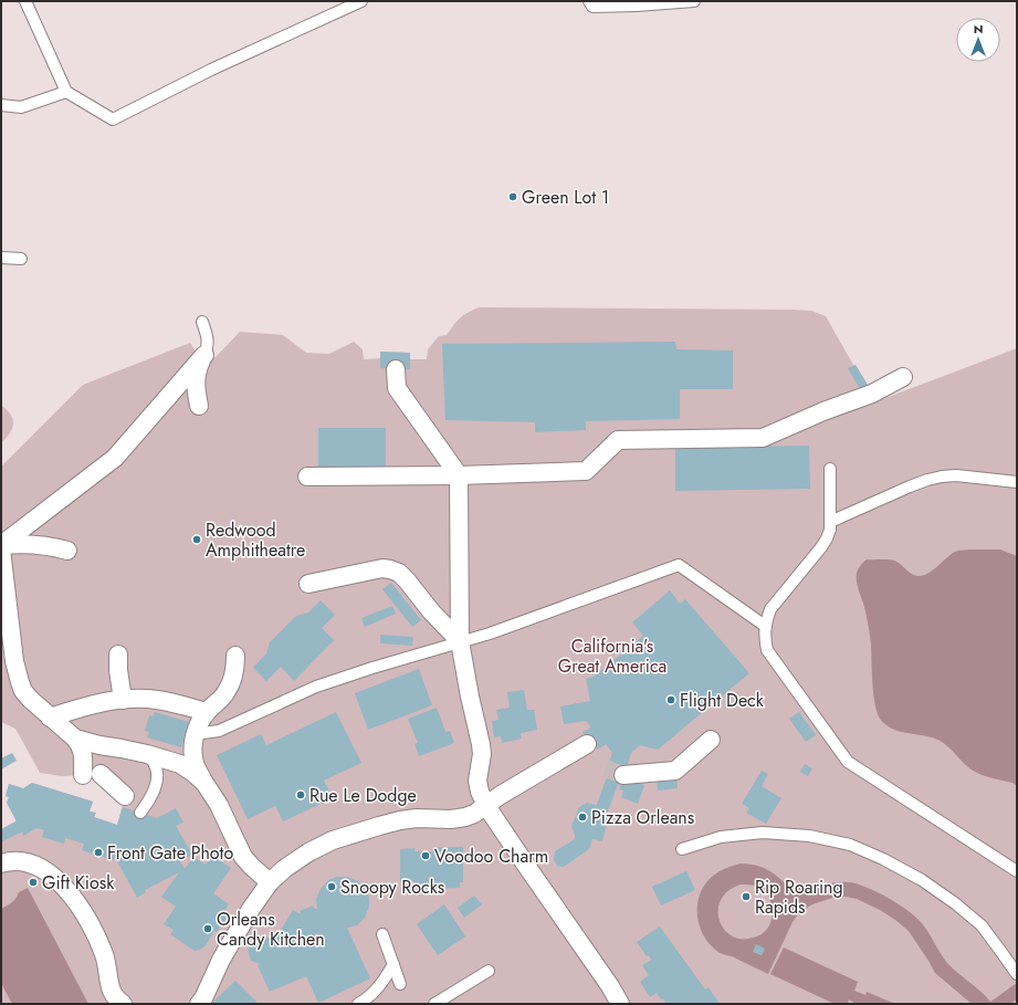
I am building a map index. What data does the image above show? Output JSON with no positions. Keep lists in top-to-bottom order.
{
  "parks": ["California's Great America"],
  "places": [
    "Green Lot 1",
    "Redwood Amphitheatre",
    "Flight Deck",
    "Rue Le Dodge",
    "Pizza Orleans",
    "Front Gate Photo",
    "Voodoo Charm",
    "Gift Kiosk",
    "Snoopy Rocks",
    "Rip Roaring Rapids",
    "Orleans Candy Kitchen"
  ],
  "north": "top"
}
